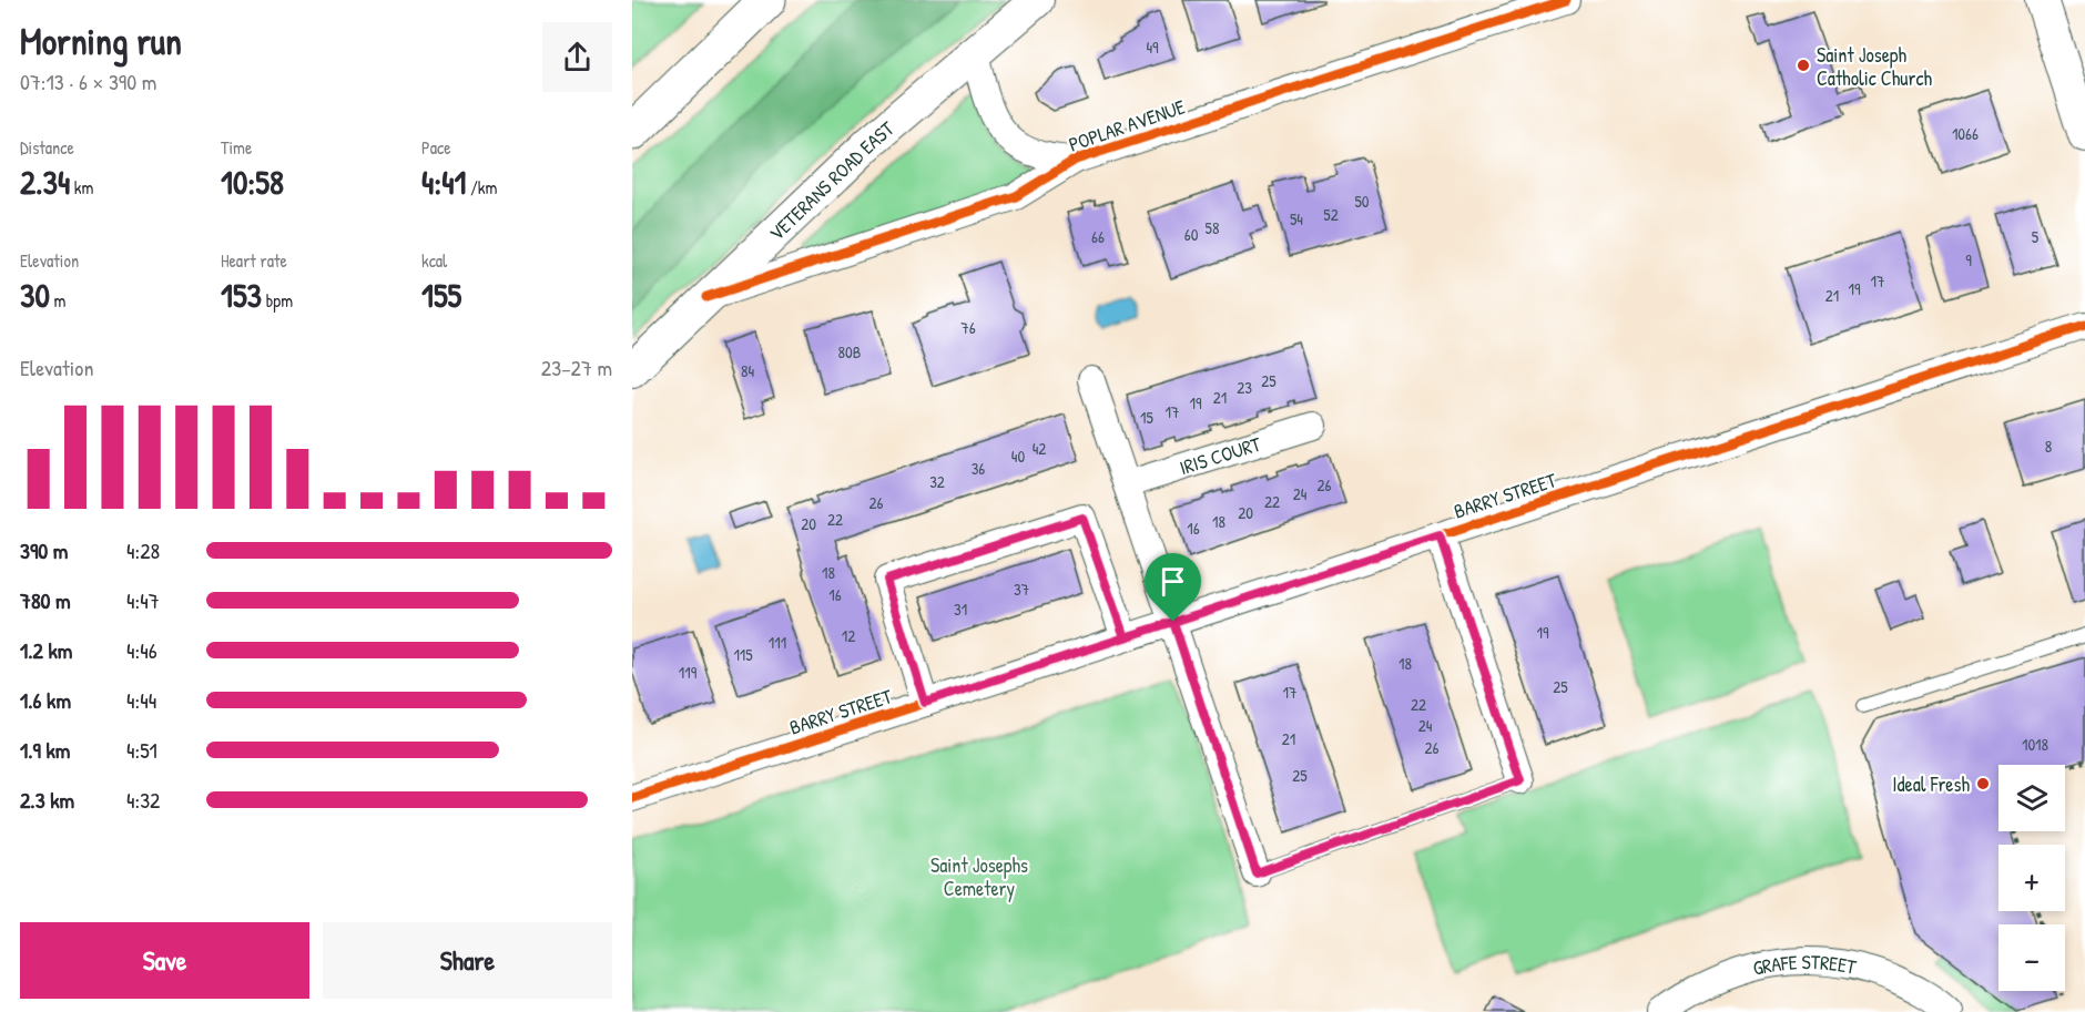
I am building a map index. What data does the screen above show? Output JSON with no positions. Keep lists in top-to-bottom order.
{
  "streets": {
    "street": [
      "POPLAR AVENUE",
      "VETERANS ROAD EAST",
      "IRIS COURT",
      "BARRY STREET",
      "GRAFE STREET"
    ]
  },
  "crossings": [
    ["POPLAR AVENUE", "VETERANS ROAD EAST"]
  ],
  "parks": ["Saint Josephs Cemetery"],
  "places": ["Saint Joseph Catholic Church", "Ideal Fresh"],
  "house_numbers": [
    "49",
    "1066",
    "50",
    "52",
    "54",
    "58",
    "60",
    "66",
    "5",
    "9",
    "17",
    "19",
    "21",
    "76",
    "80B",
    "84",
    "25",
    "23",
    "21",
    "19",
    "17",
    "15",
    "8",
    "42",
    "40",
    "36",
    "32",
    "26",
    "24",
    "22",
    "26",
    "20",
    "22",
    "18",
    "20",
    "16",
    "18",
    "37",
    "16",
    "31",
    "19",
    "12",
    "111",
    "115",
    "18",
    "119",
    "25",
    "17",
    "22",
    "24",
    "21",
    "1018",
    "26",
    "25"
  ],
  "page": {
    "heading": ["Morning run", "07:13 · 6 × 390 m"],
    "stats": [
      ["Distance", "2.34 km"],
      ["Time", "10:58"],
      ["Pace", "4:41 /km"],
      ["Elevation", "30 m"],
      ["Heart rate", "153 bpm"],
      ["kcal", "155"]
    ],
    "chart": ["Elevation", "23–27 m"],
    "list": [
      {
        "name": "390 m",
        "note": "4:28"
      },
      {
        "name": "780 m",
        "note": "4:47"
      },
      {
        "name": "1.2 km",
        "note": "4:46"
      },
      {
        "name": "1.6 km",
        "note": "4:44"
      },
      {
        "name": "1.9 km",
        "note": "4:51"
      },
      {
        "name": "2.3 km",
        "note": "4:32"
      }
    ],
    "map_buttons": ["+", "−"],
    "buttons": ["Save", "Share"]
  }
}
